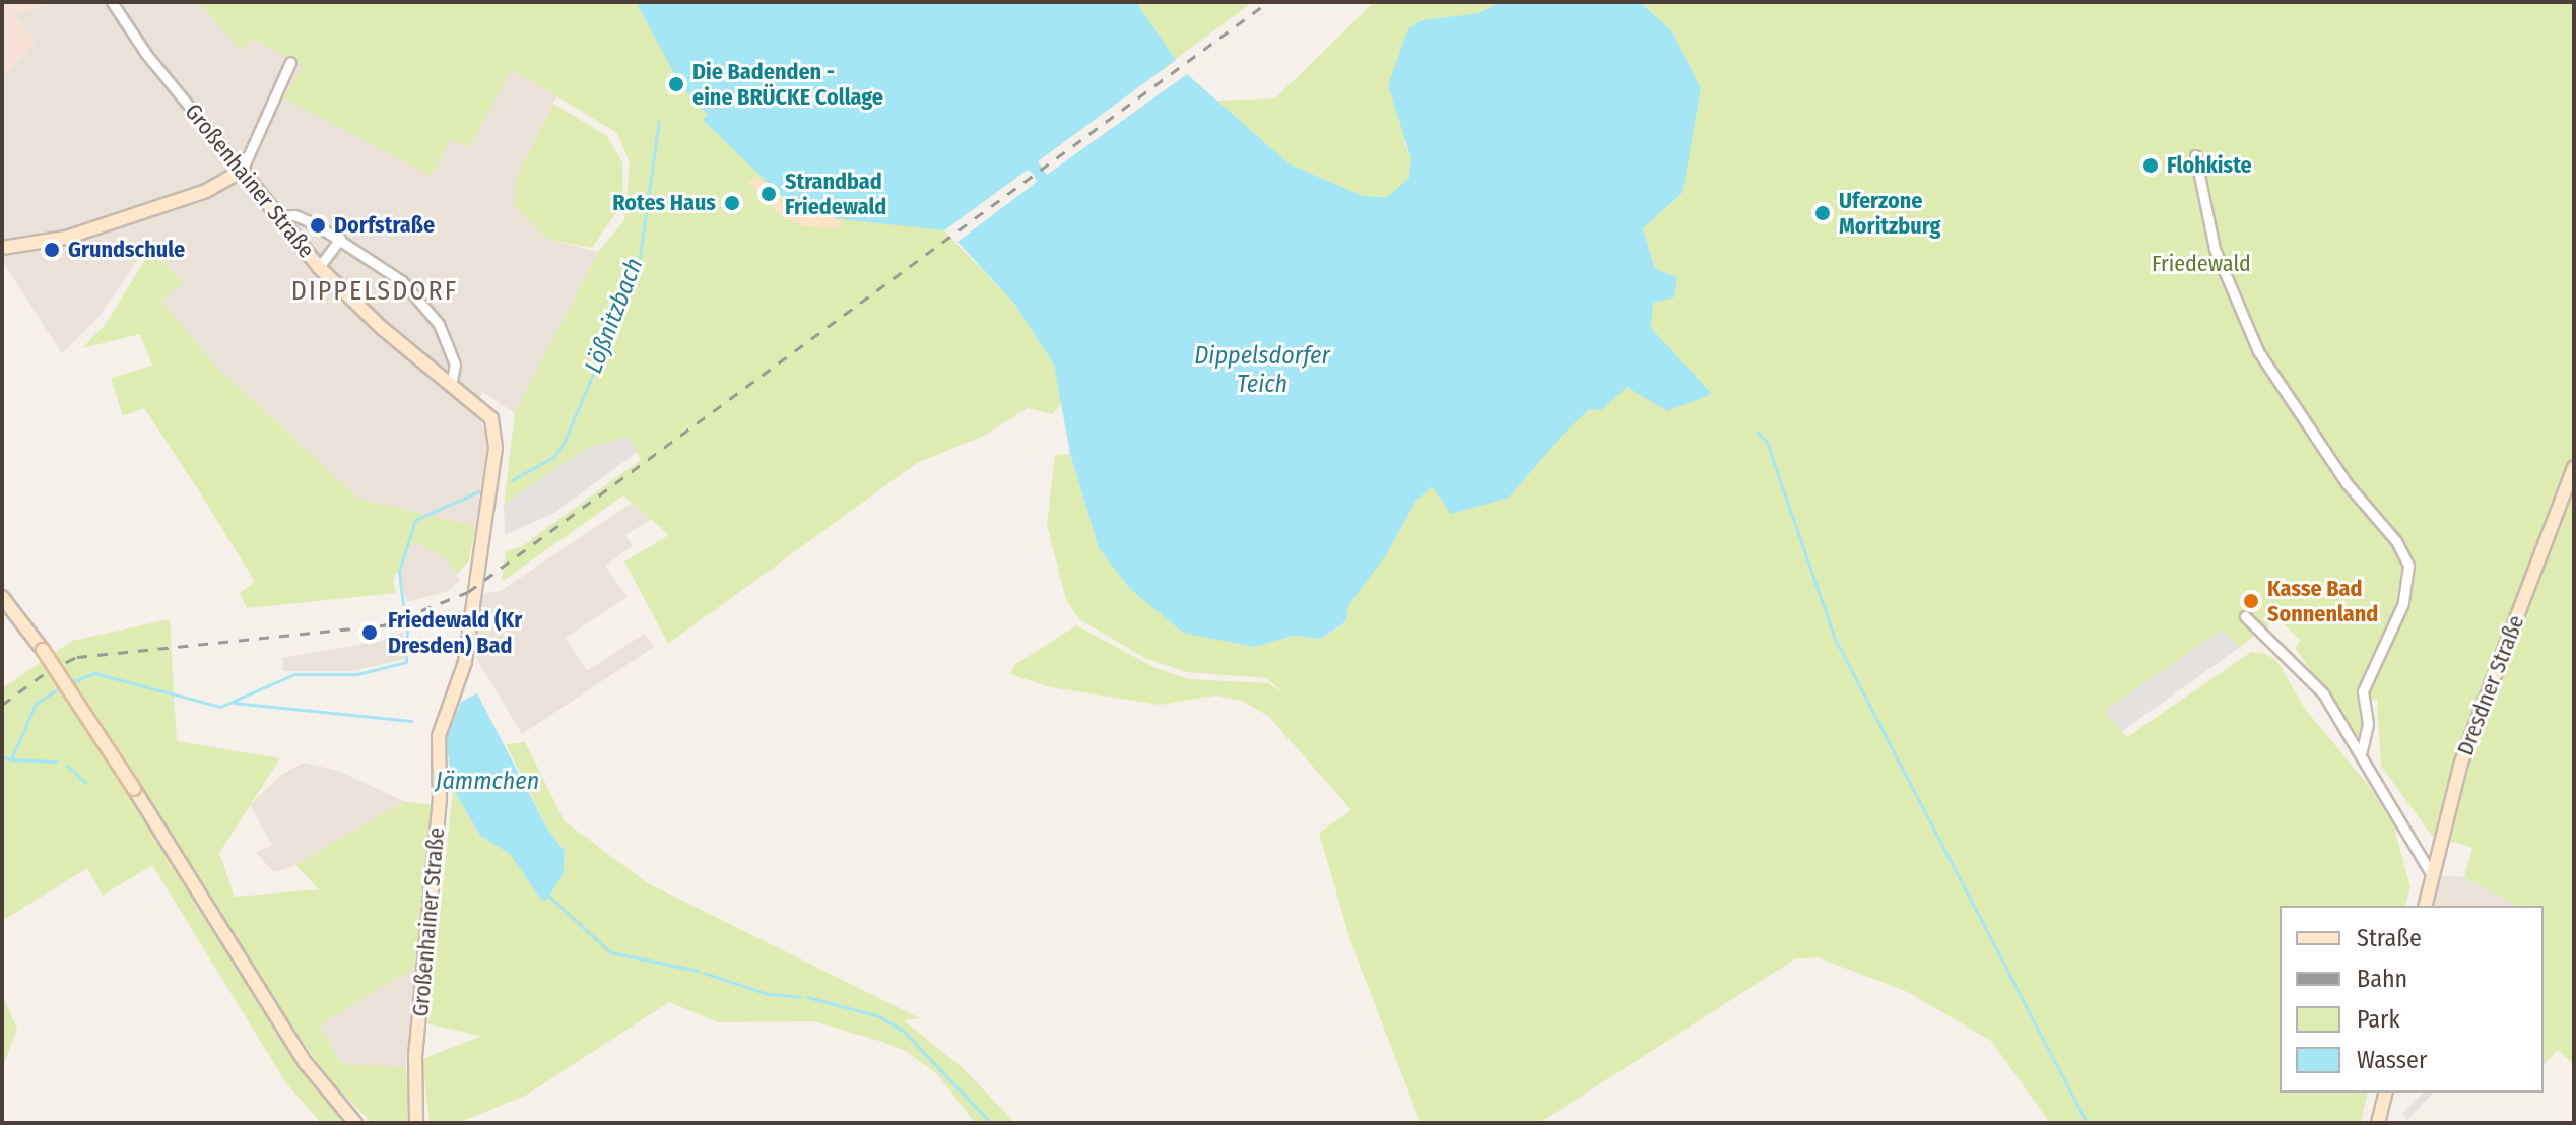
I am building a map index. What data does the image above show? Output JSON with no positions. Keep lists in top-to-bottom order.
{
  "streets": {
    "street": ["Großenhainer Straße", "Dresdner Straße"]
  },
  "districts": ["DIPPELSDORF"],
  "water": ["Lößnitzbach", "Dippelsdorfer Teich", "Jämmchen"],
  "parks": ["Friedewald"],
  "places": [
    "Die Badenden - eine BRÜCKE Collage",
    "Flohkiste",
    "Strandbad Friedewald",
    "Rotes Haus",
    "Uferzone Moritzburg",
    "Dorfstraße",
    "Grundschule",
    "Kasse Bad Sonnenland",
    "Friedewald (Kr Dresden) Bad"
  ],
  "legend": [
    "Straße",
    "Bahn",
    "Park",
    "Wasser"
  ]
}
